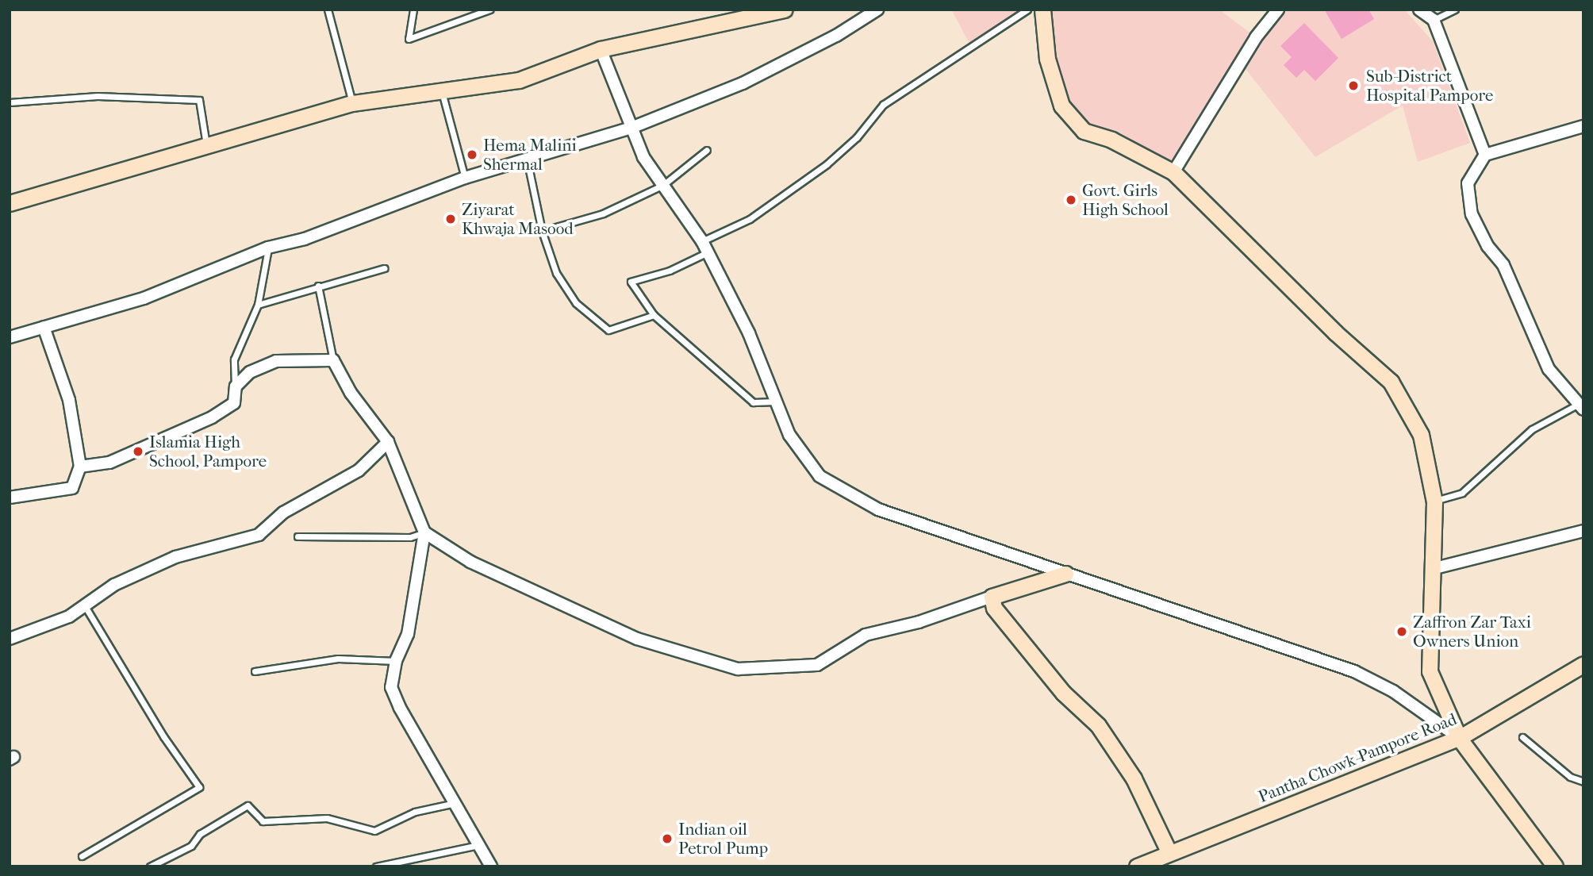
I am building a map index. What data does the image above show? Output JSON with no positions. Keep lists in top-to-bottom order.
{
  "streets": {
    "street": ["Pantha Chowk-Pampore Road"]
  },
  "places": [
    "Sub-District Hospital Pampore",
    "Hema Malini Shermal",
    "Govt. Girls High School",
    "Ziyarat Khwaja Masood",
    "Islamia High School, Pampore",
    "Zaffron Zar Taxi Owners Union",
    "Indian oil Petrol Pump"
  ]
}
